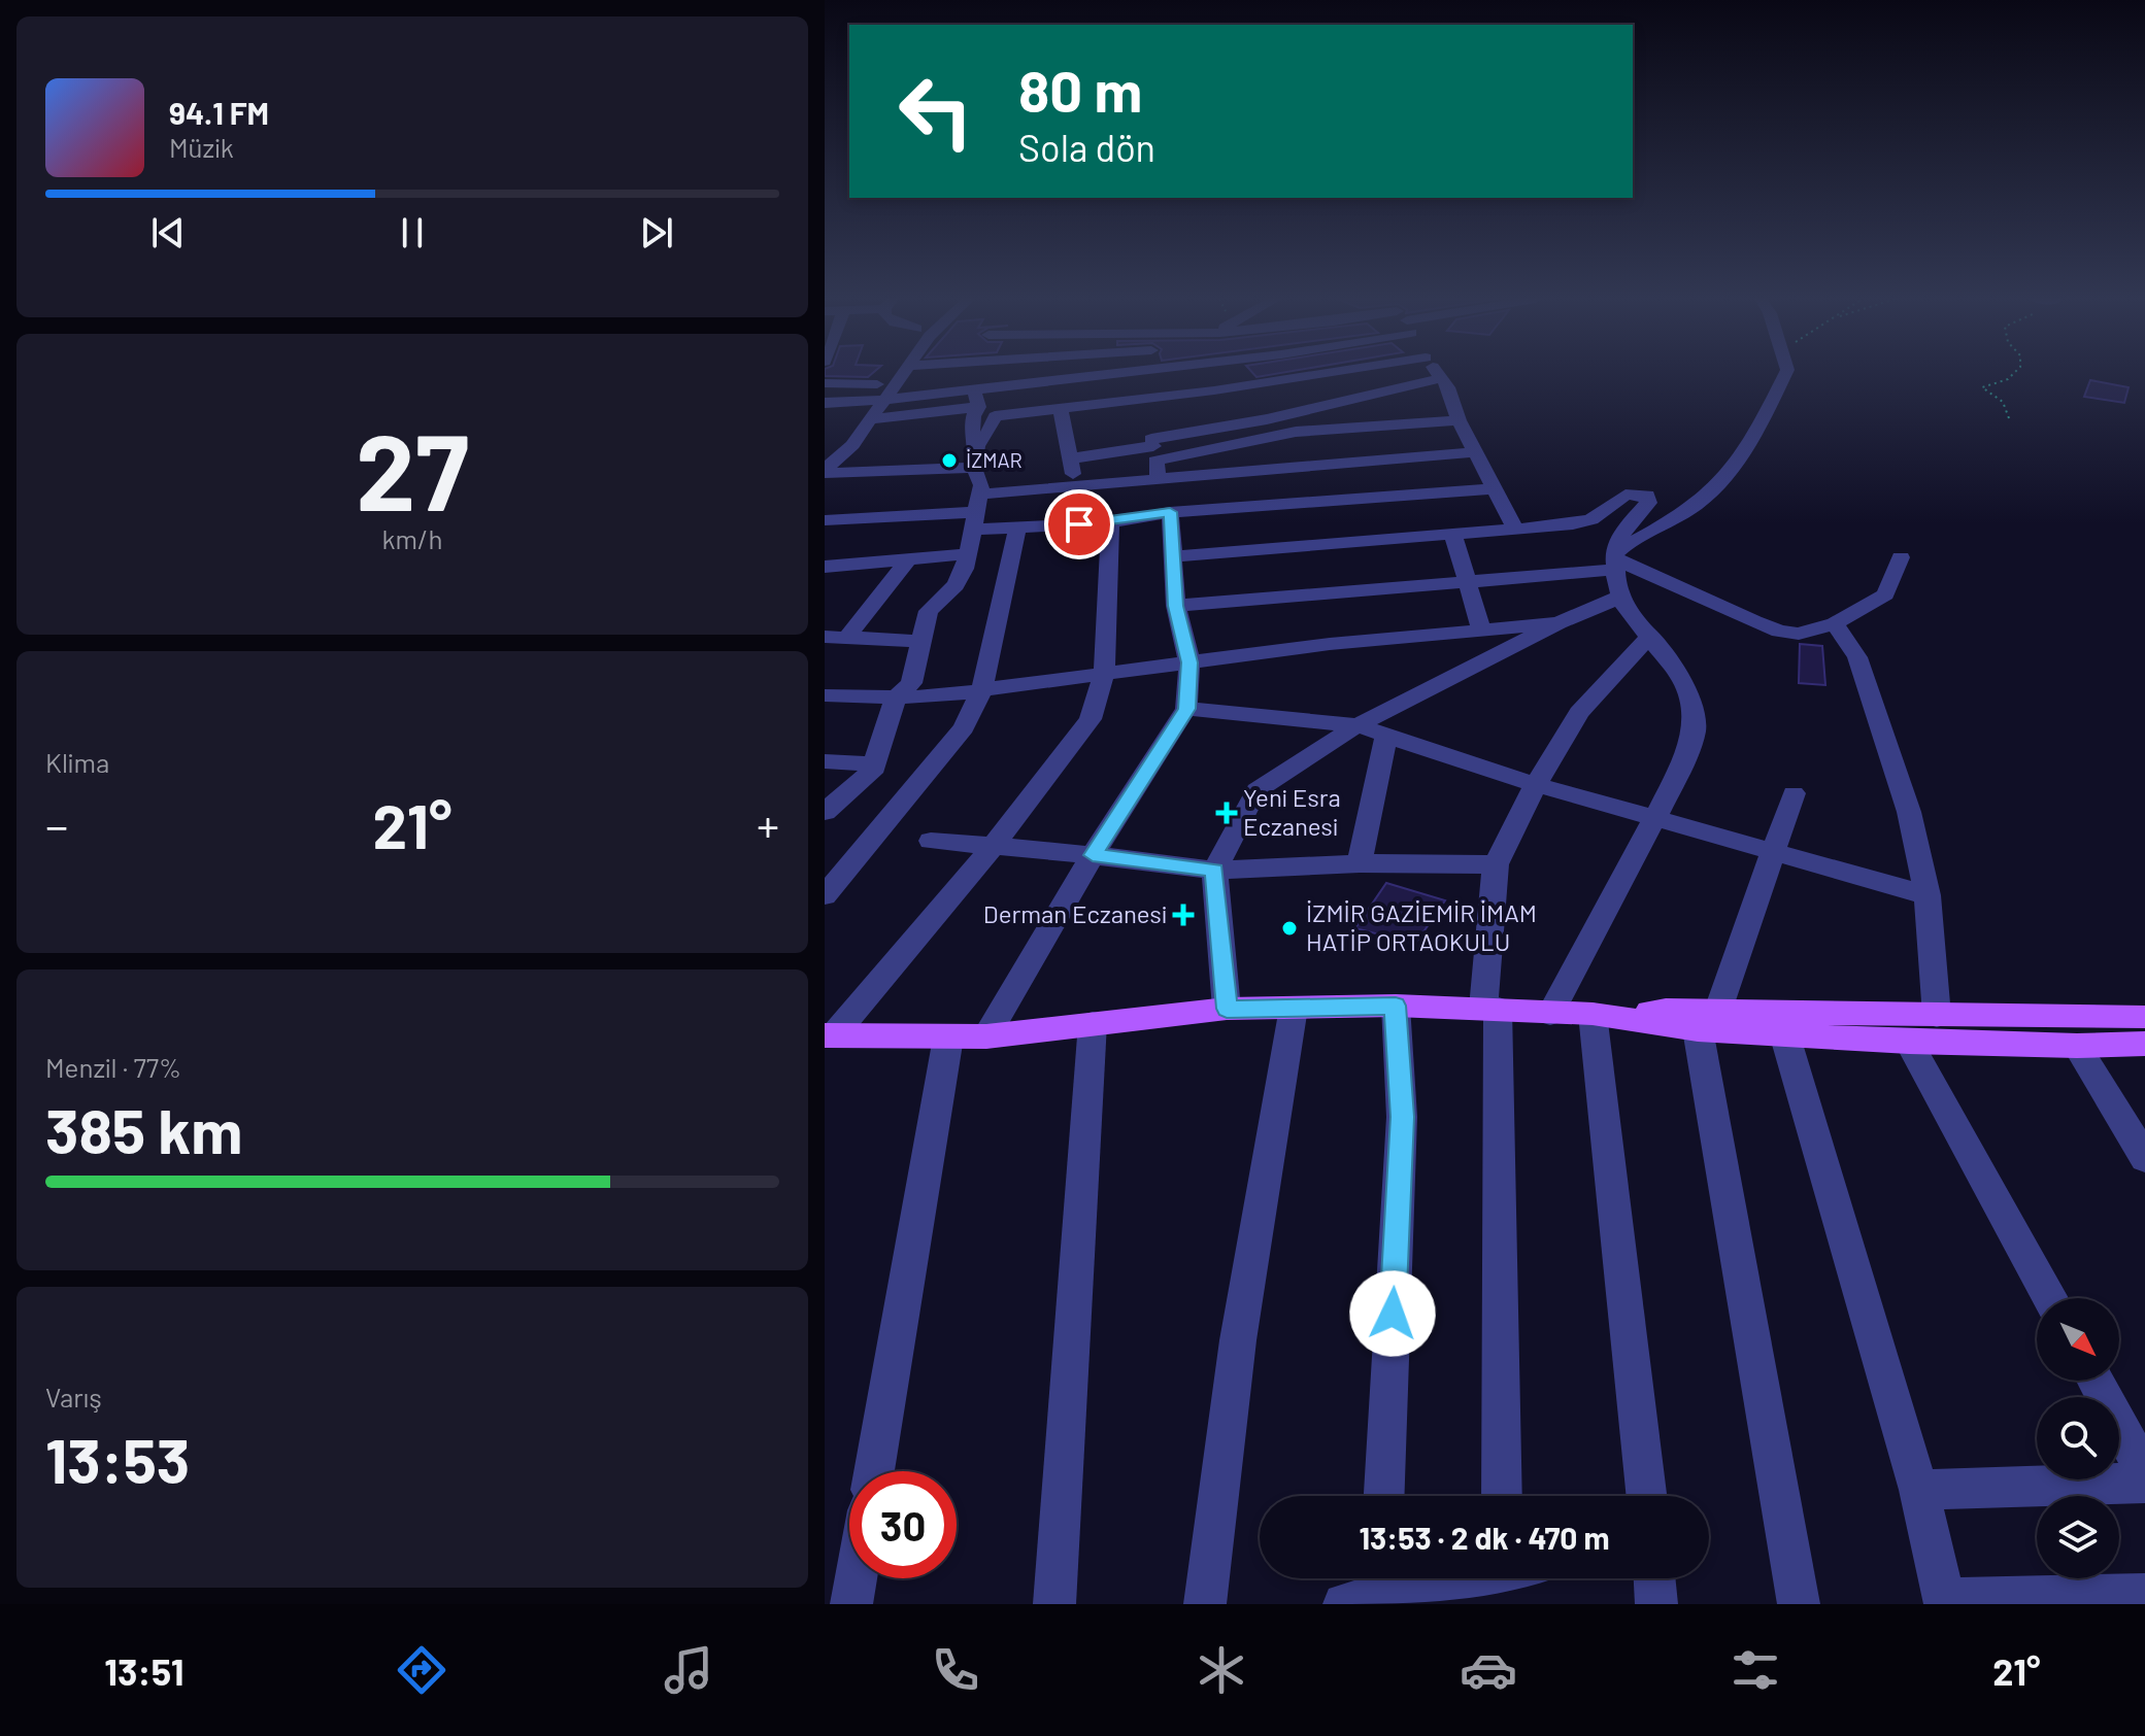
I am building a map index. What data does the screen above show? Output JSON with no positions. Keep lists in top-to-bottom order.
{
  "places": {
    "other": ["İZMAR", "İZMİR GAZİEMİR İMAM HATİP ORTAOKULU"],
    "health": ["Yeni Esra Eczanesi", "Derman Eczanesi"]
  },
  "north": "bottom right",
  "page": {
    "turn": ["80 m", "Sola dön"],
    "song": ["94.1 FM", "Müzik"],
    "tile": [
      ["27", "km/h"],
      "Klima",
      ["Menzil · 77%", "385 km"],
      ["Varış", "13:53"]
    ],
    "heat": ["−", "21°", "+"],
    "limit": "30",
    "trip": "13:53 · 2 dk · 470 m",
    "tabs": ["13:51", "21°"]
  }
}
